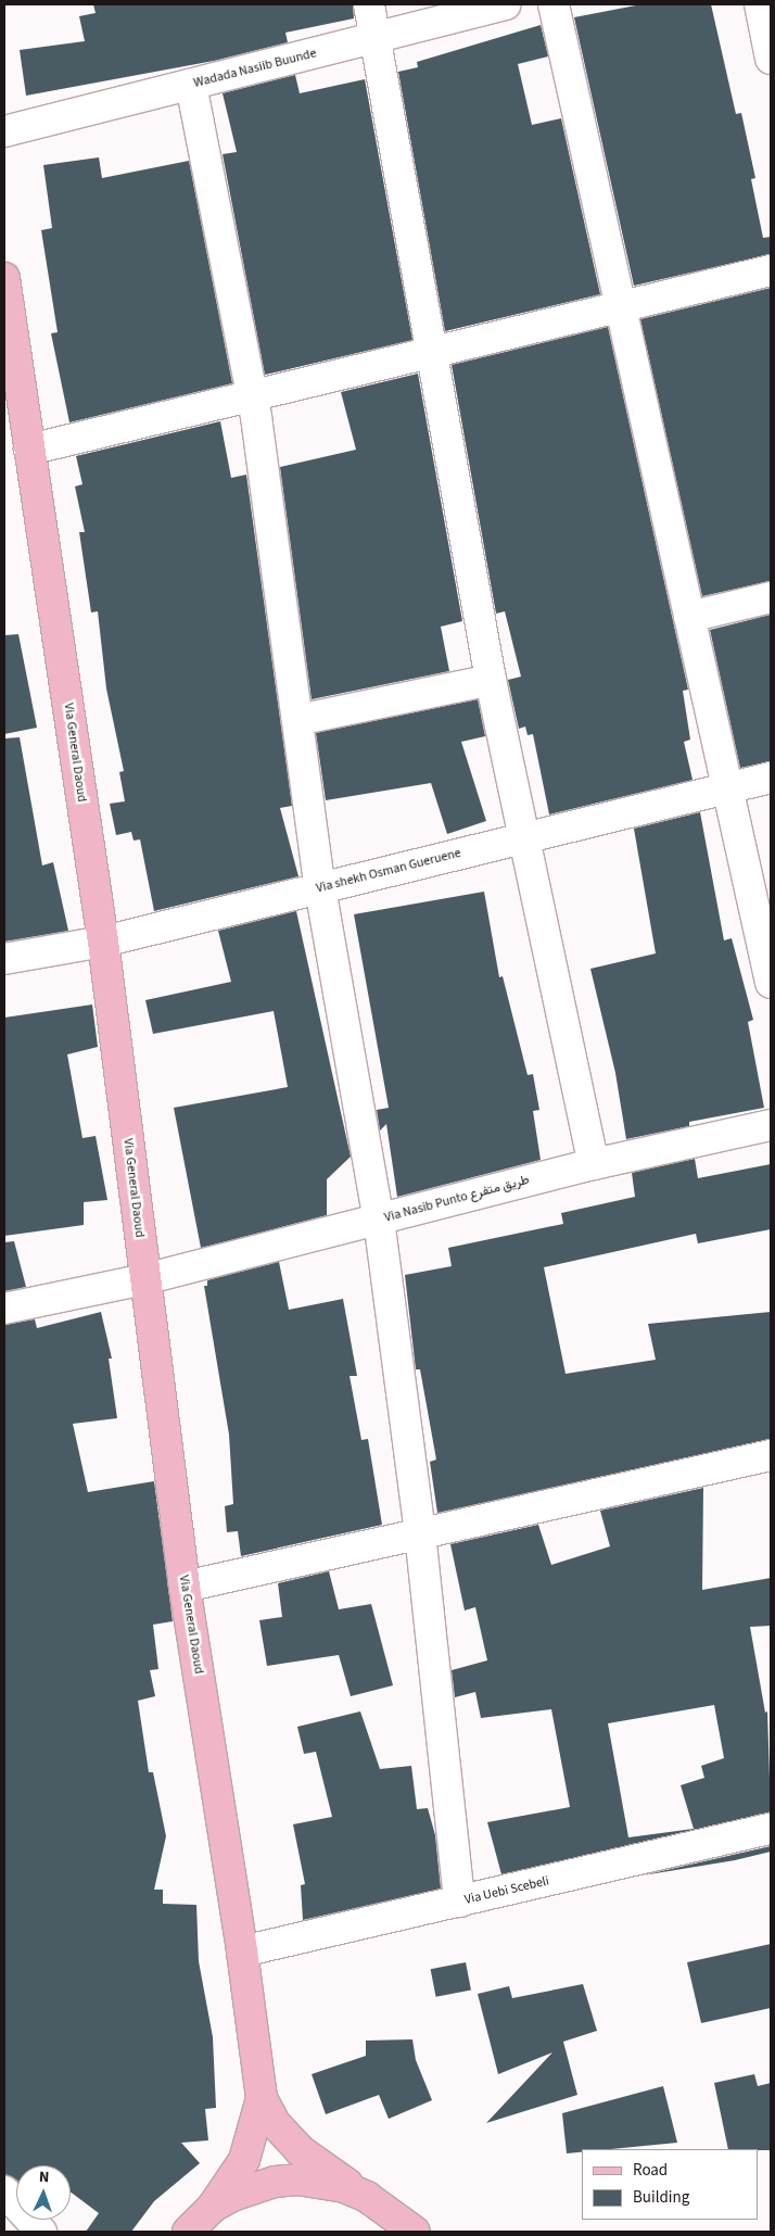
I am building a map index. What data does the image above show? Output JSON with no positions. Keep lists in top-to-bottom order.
{
  "streets": {
    "main road": ["Via General Daoud"],
    "street": [
      "Wadada Nasiib Buunde",
      "Via shekh Osman Gueruene",
      "Via Nasib Punto طريق متفرع",
      "Via Uebi Scebeli"
    ]
  },
  "crossings": [
    ["Via General Daoud", "Via shekh Osman Gueruene"],
    ["Via General Daoud", "Via Nasib Punto طريق متفرع"],
    ["Via General Daoud", "Via Uebi Scebeli"]
  ],
  "legend": ["Road", "Building"],
  "north": "top"
}
